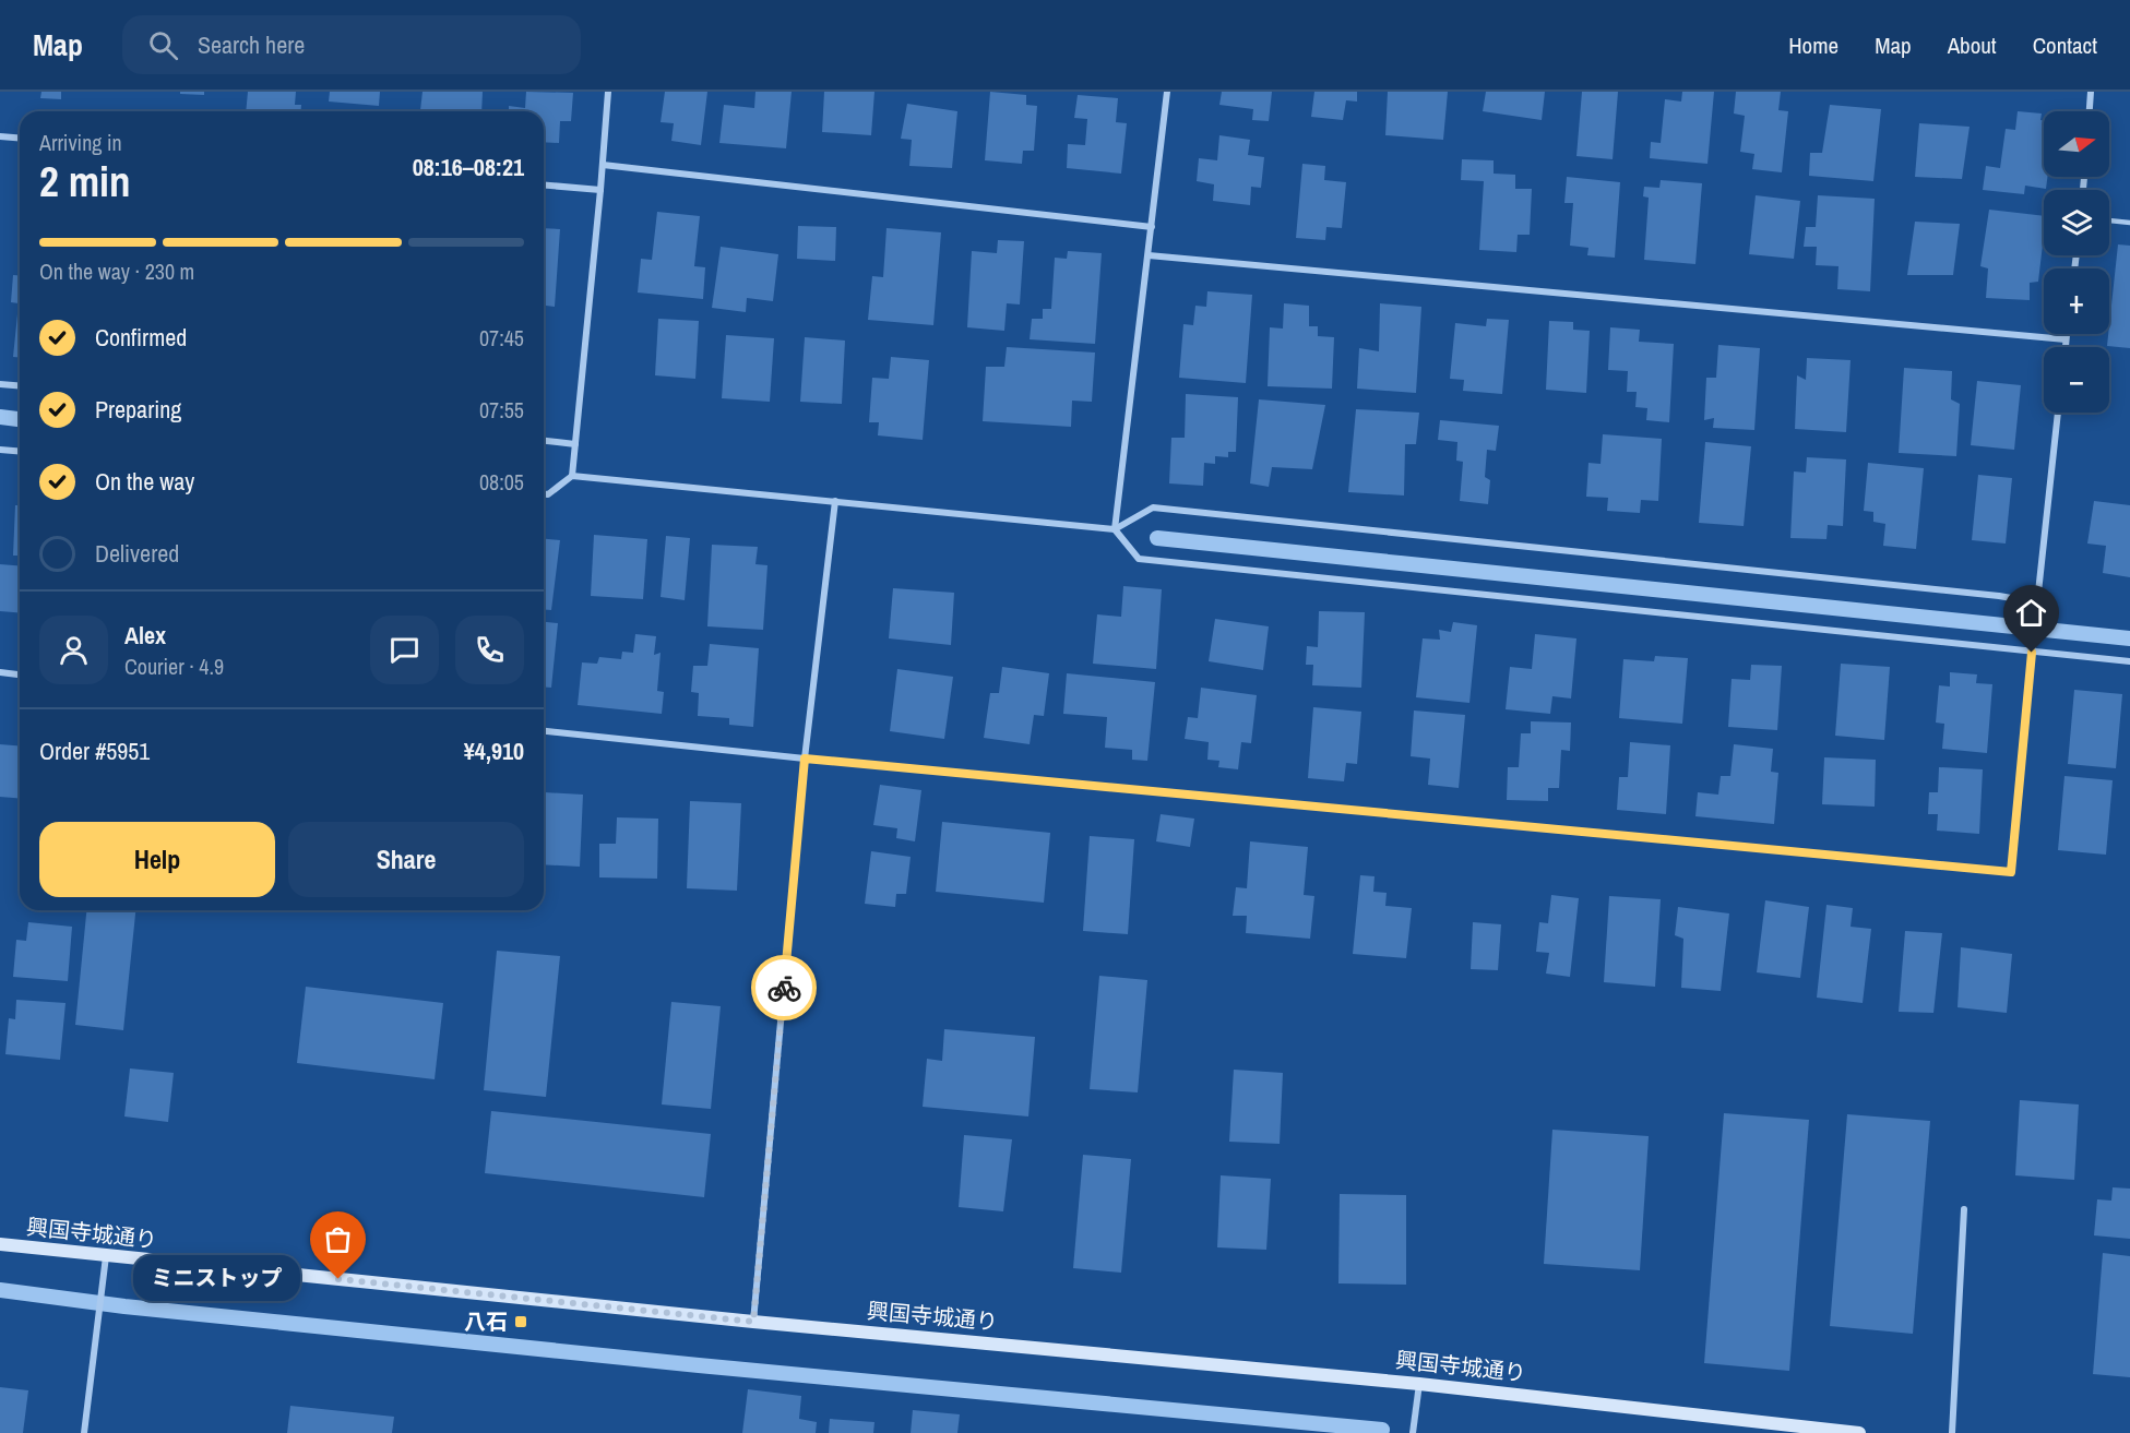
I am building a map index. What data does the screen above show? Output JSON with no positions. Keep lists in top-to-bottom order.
{
  "streets": {
    "main road": ["興国寺城通り"]
  },
  "places": {
    "other": ["ミニストップ"],
    "transit": ["八石"]
  },
  "north": "right",
  "page": {
    "header": "Map",
    "search": "Search here",
    "nav": [
      "Home",
      "Map",
      "About",
      "Contact"
    ],
    "map_buttons": ["+", "−"],
    "heading": ["2 min", "Arriving in", "08:16–08:21"],
    "panel": [
      "Alex",
      "Courier · 4.9",
      "Order #5951",
      "¥4,910"
    ],
    "bar": "On the way · 230 m",
    "list": [
      ["Confirmed", "07:45"],
      ["Preparing", "07:55"],
      ["On the way", "08:05"],
      "Delivered"
    ],
    "buttons": ["Help", "Share"],
    "bubble": "ミニストップ"
  }
}
